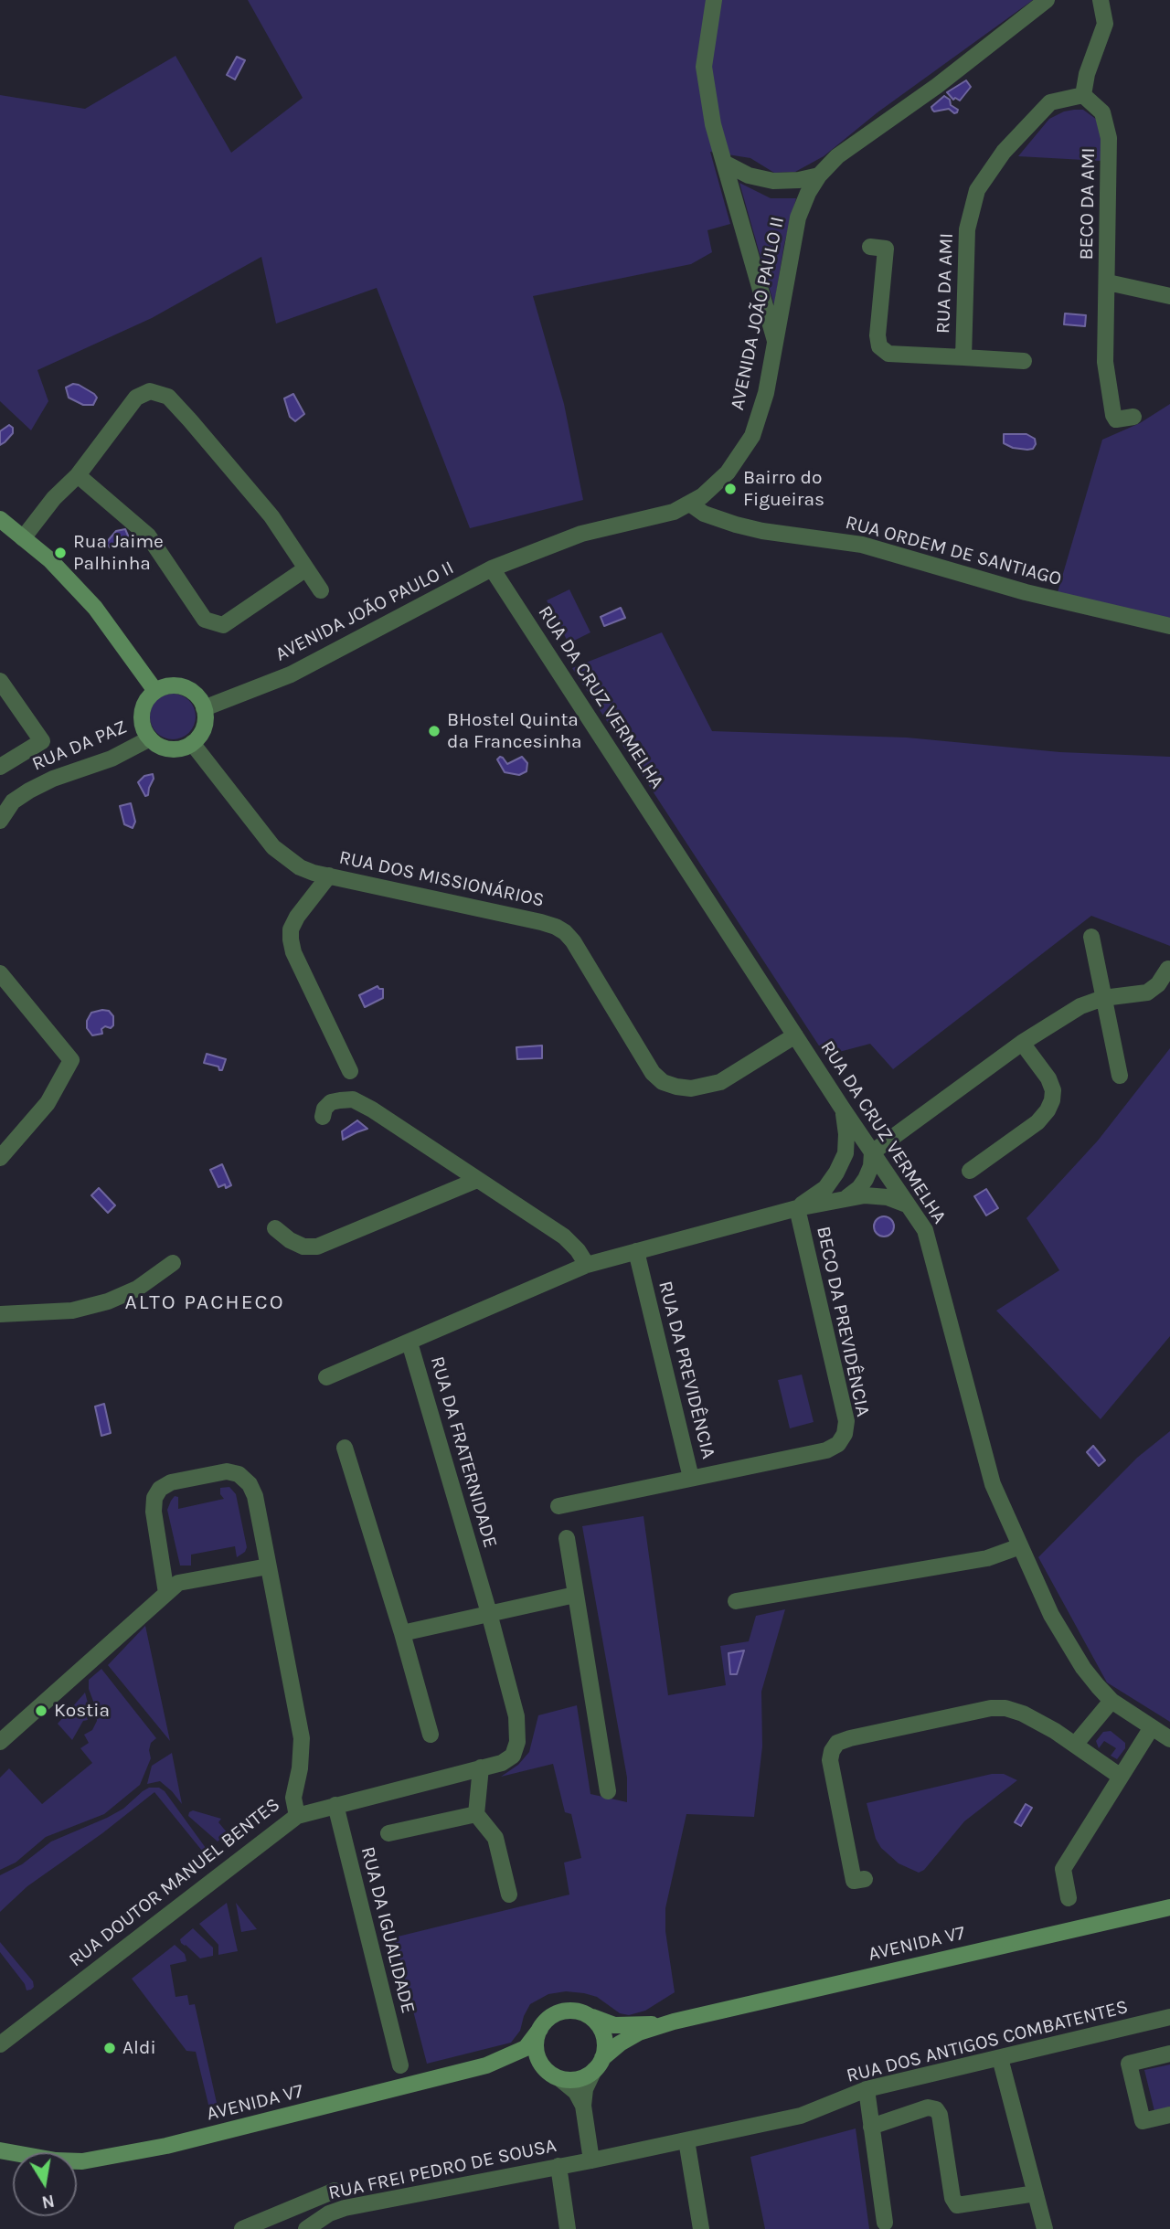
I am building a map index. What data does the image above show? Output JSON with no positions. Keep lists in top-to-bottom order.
{
  "streets": {
    "street": [
      "BECO DA AMI",
      "RUA DA AMI",
      "AVENIDA JOÃO PAULO II",
      "RUA ORDEM DE SANTIAGO",
      "RUA DA CRUZ VERMELHA",
      "RUA DA PAZ",
      "RUA DOS MISSIONÁRIOS",
      "BECO DA PREVIDÊNCIA",
      "RUA DA PREVIDÊNCIA",
      "RUA DA FRATERNIDADE",
      "RUA DOUTOR MANUEL BENTES",
      "RUA DA IGUALIDADE",
      "AVENIDA V7",
      "RUA DOS ANTIGOS COMBATENTES",
      "RUA FREI PEDRO DE SOUSA"
    ]
  },
  "crossings": [
    ["BECO DA AMI", "RUA DA AMI"],
    ["AVENIDA JOÃO PAULO II", "RUA ORDEM DE SANTIAGO"],
    ["AVENIDA JOÃO PAULO II", "RUA DA CRUZ VERMELHA"],
    ["AVENIDA JOÃO PAULO II", "RUA DA PAZ"],
    ["AVENIDA JOÃO PAULO II", "RUA DOS MISSIONÁRIOS"],
    ["RUA DA CRUZ VERMELHA", "RUA DOS MISSIONÁRIOS"],
    ["RUA DA CRUZ VERMELHA", "RUA DA FRATERNIDADE"],
    ["RUA DA PAZ", "RUA DOS MISSIONÁRIOS"],
    ["BECO DA PREVIDÊNCIA", "RUA DA PREVIDÊNCIA"],
    ["BECO DA PREVIDÊNCIA", "RUA DA FRATERNIDADE"],
    ["RUA DA PREVIDÊNCIA", "RUA DA FRATERNIDADE"],
    ["RUA DA FRATERNIDADE", "RUA DOUTOR MANUEL BENTES"],
    ["RUA DA FRATERNIDADE", "RUA DA IGUALIDADE"],
    ["RUA DOS ANTIGOS COMBATENTES", "RUA FREI PEDRO DE SOUSA"]
  ],
  "districts": ["ALTO PACHECO"],
  "places": [
    "Bairro do Figueiras",
    "Rua Jaime Palhinha",
    "BHostel Quinta da Francesinha",
    "Kostia",
    "Aldi"
  ],
  "north": "bottom"
}
